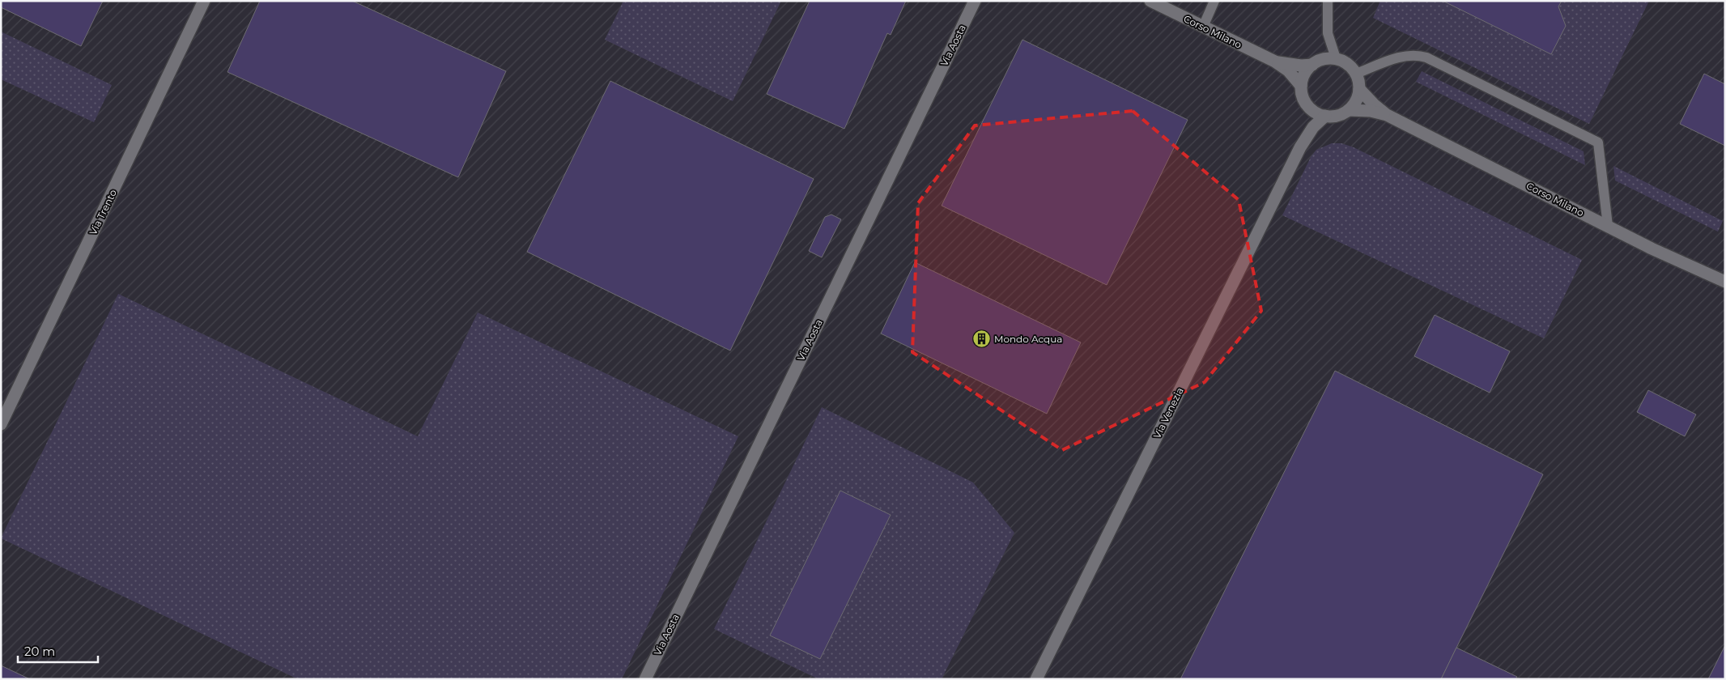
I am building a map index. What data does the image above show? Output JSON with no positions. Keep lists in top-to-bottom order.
{
  "streets": {
    "street": [
      "Corso Milano",
      "Via Aosta",
      "Via Trento",
      "Via Venezia"
    ]
  },
  "crossings": [
    ["Corso Milano", "Via Venezia"]
  ],
  "places": {
    "building": ["Mondo Acqua"]
  },
  "scale_bar": "20 m"
}
